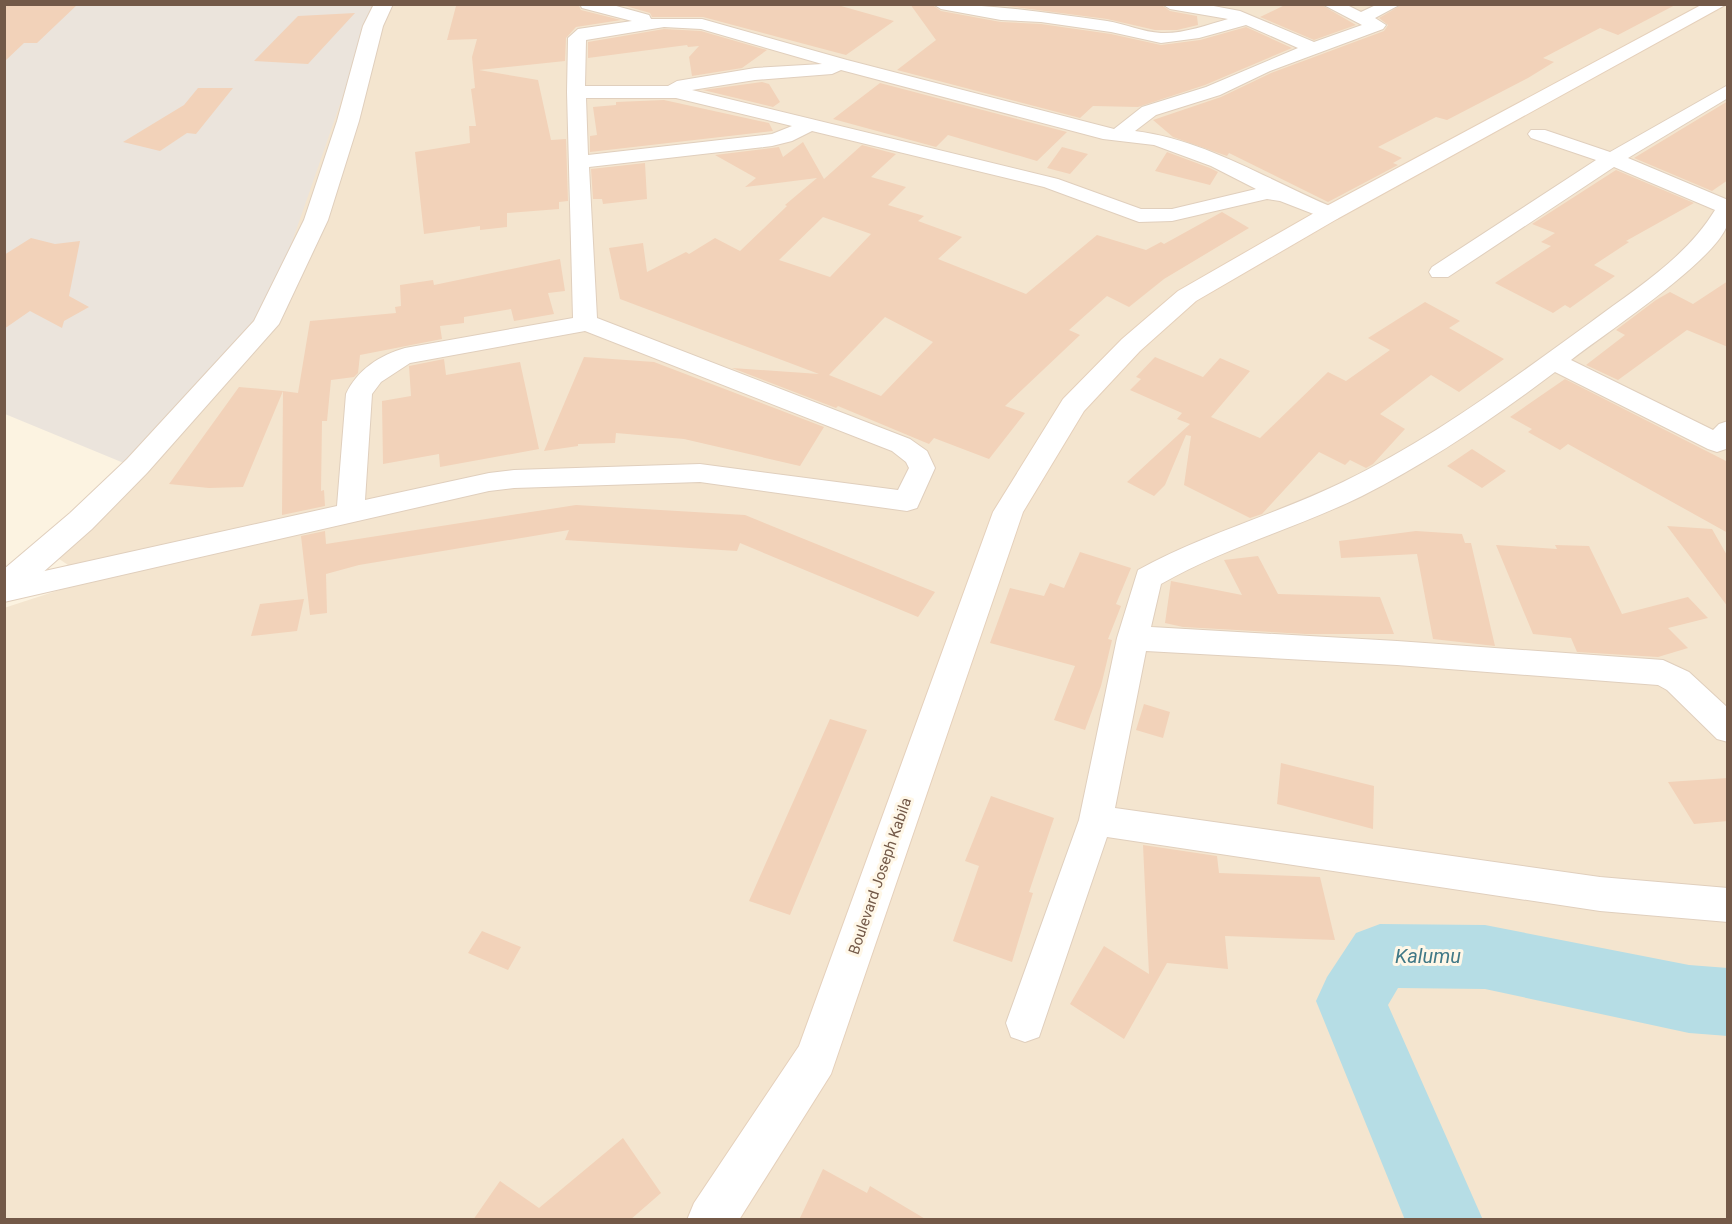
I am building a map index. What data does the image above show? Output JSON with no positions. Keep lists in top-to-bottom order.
{
  "streets": {
    "main road": ["Boulevard Joseph Kabila"]
  },
  "water": ["Kalumu"]
}
